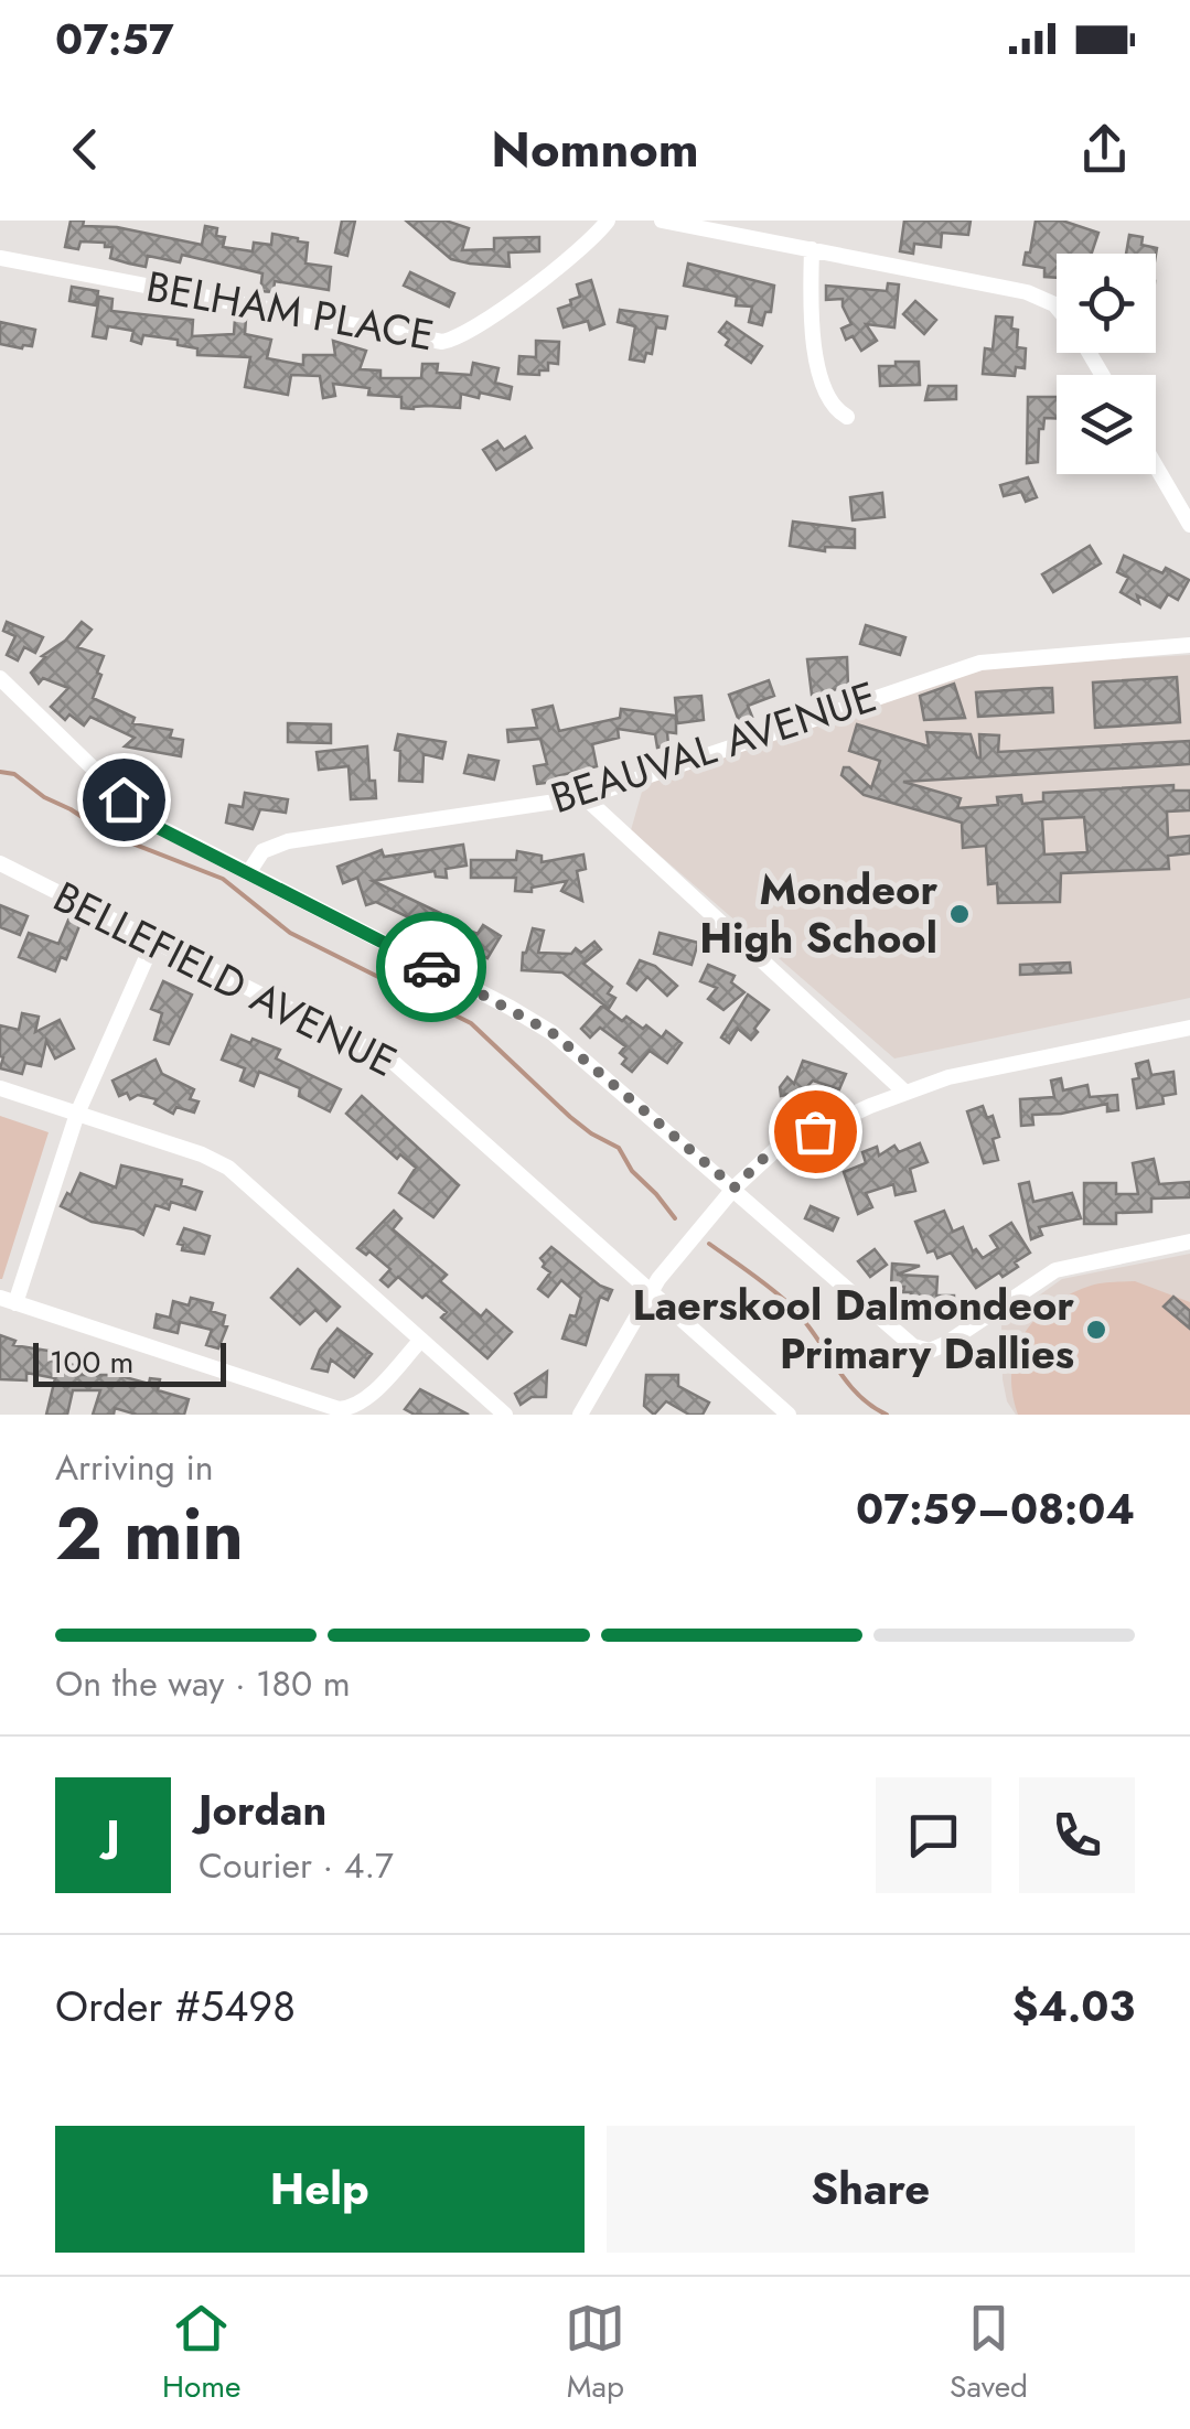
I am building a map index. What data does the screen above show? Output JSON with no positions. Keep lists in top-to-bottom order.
{
  "streets": {
    "street": ["BELHAM PLACE", "BEAUVAL AVENUE", "BELLEFIELD AVENUE"]
  },
  "places": ["Mondeor High School", "Laerskool Dalmondeor Primary Dallies"],
  "scale_bar": "100 m",
  "page": {
    "status": "07:57",
    "header": "Nomnom",
    "scale": "100 m",
    "heading": ["2 min", "Arriving in", "07:59–08:04"],
    "panel": [
      "Jordan",
      "Courier · 4.7",
      "Order #5498",
      "$4.03"
    ],
    "bar": "On the way · 180 m",
    "round": "J",
    "buttons": ["Help", "Share"],
    "tabs": ["Home", "Map", "Saved"]
  }
}
